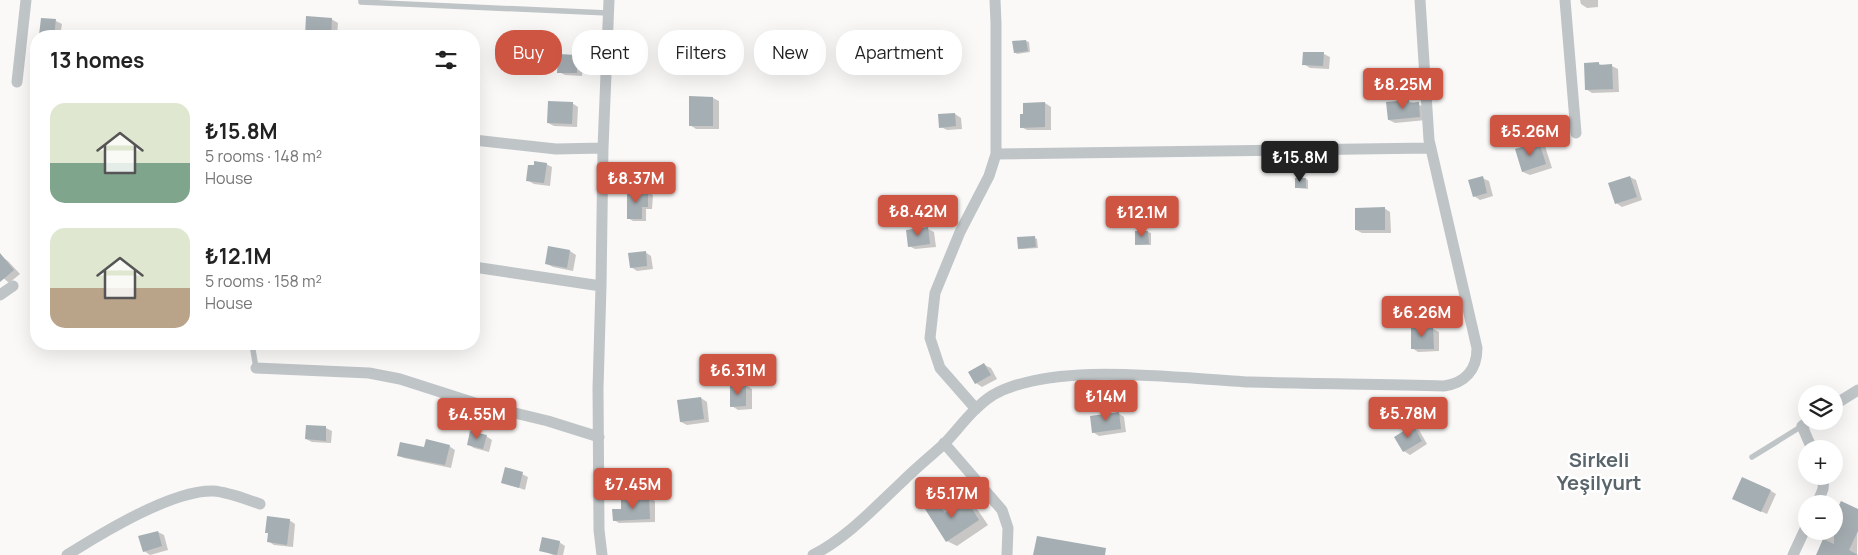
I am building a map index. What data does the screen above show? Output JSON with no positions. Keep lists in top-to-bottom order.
{
  "districts": ["Sirkeli Yeşilyurt"],
  "page": {
    "chip": [
      "Buy",
      "Rent",
      "Filters",
      "New",
      "Apartment"
    ],
    "heading": "13 homes",
    "price": [
      "₺8.25M",
      "₺5.26M",
      "₺15.8M",
      "₺8.37M",
      "₺8.42M",
      "₺12.1M",
      "₺6.26M",
      "₺6.31M",
      "₺14M",
      "₺5.78M",
      "₺4.55M",
      "₺7.45M",
      "₺5.17M"
    ],
    "list": [
      {
        "name": "₺15.8M",
        "note": "5 rooms · 148 m² · House"
      },
      {
        "name": "₺12.1M",
        "note": "5 rooms · 158 m² · House"
      }
    ],
    "map_buttons": ["+", "−"]
  }
}
